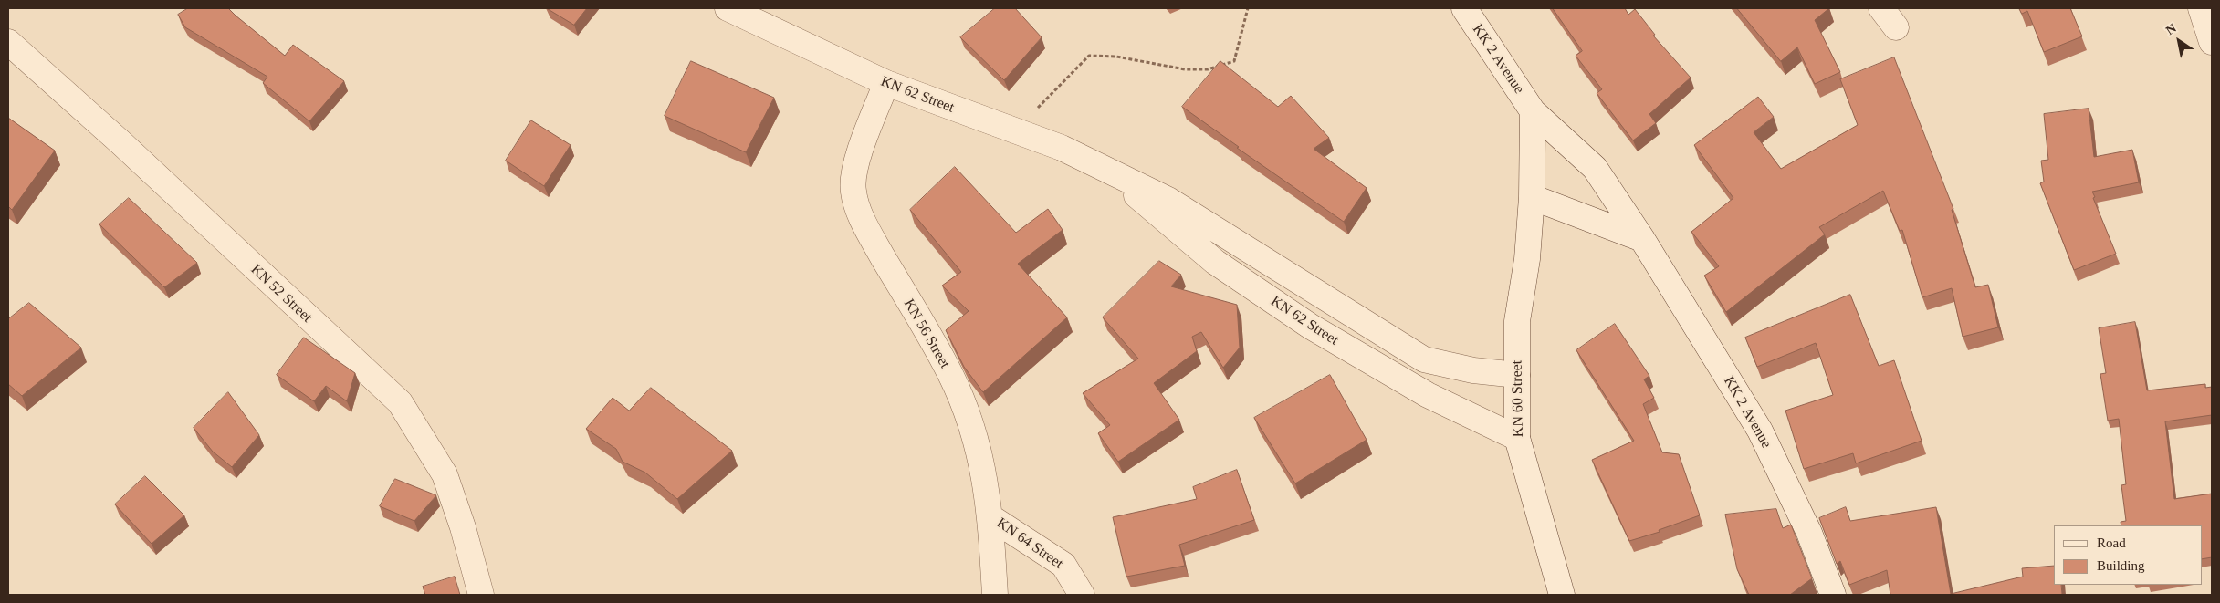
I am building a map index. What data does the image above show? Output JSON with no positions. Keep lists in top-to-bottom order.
{
  "streets": {
    "street": [
      "KK 2 Avenue",
      "KN 62 Street",
      "KN 52 Street",
      "KN 56 Street",
      "KN 60 Street",
      "KN 64 Street"
    ]
  },
  "crossings": [
    ["KN 62 Street", "KN 56 Street"],
    ["KN 62 Street", "KN 60 Street"],
    ["KN 56 Street", "KN 64 Street"]
  ],
  "legend": ["Road", "Building"],
  "north": "top left"
}
